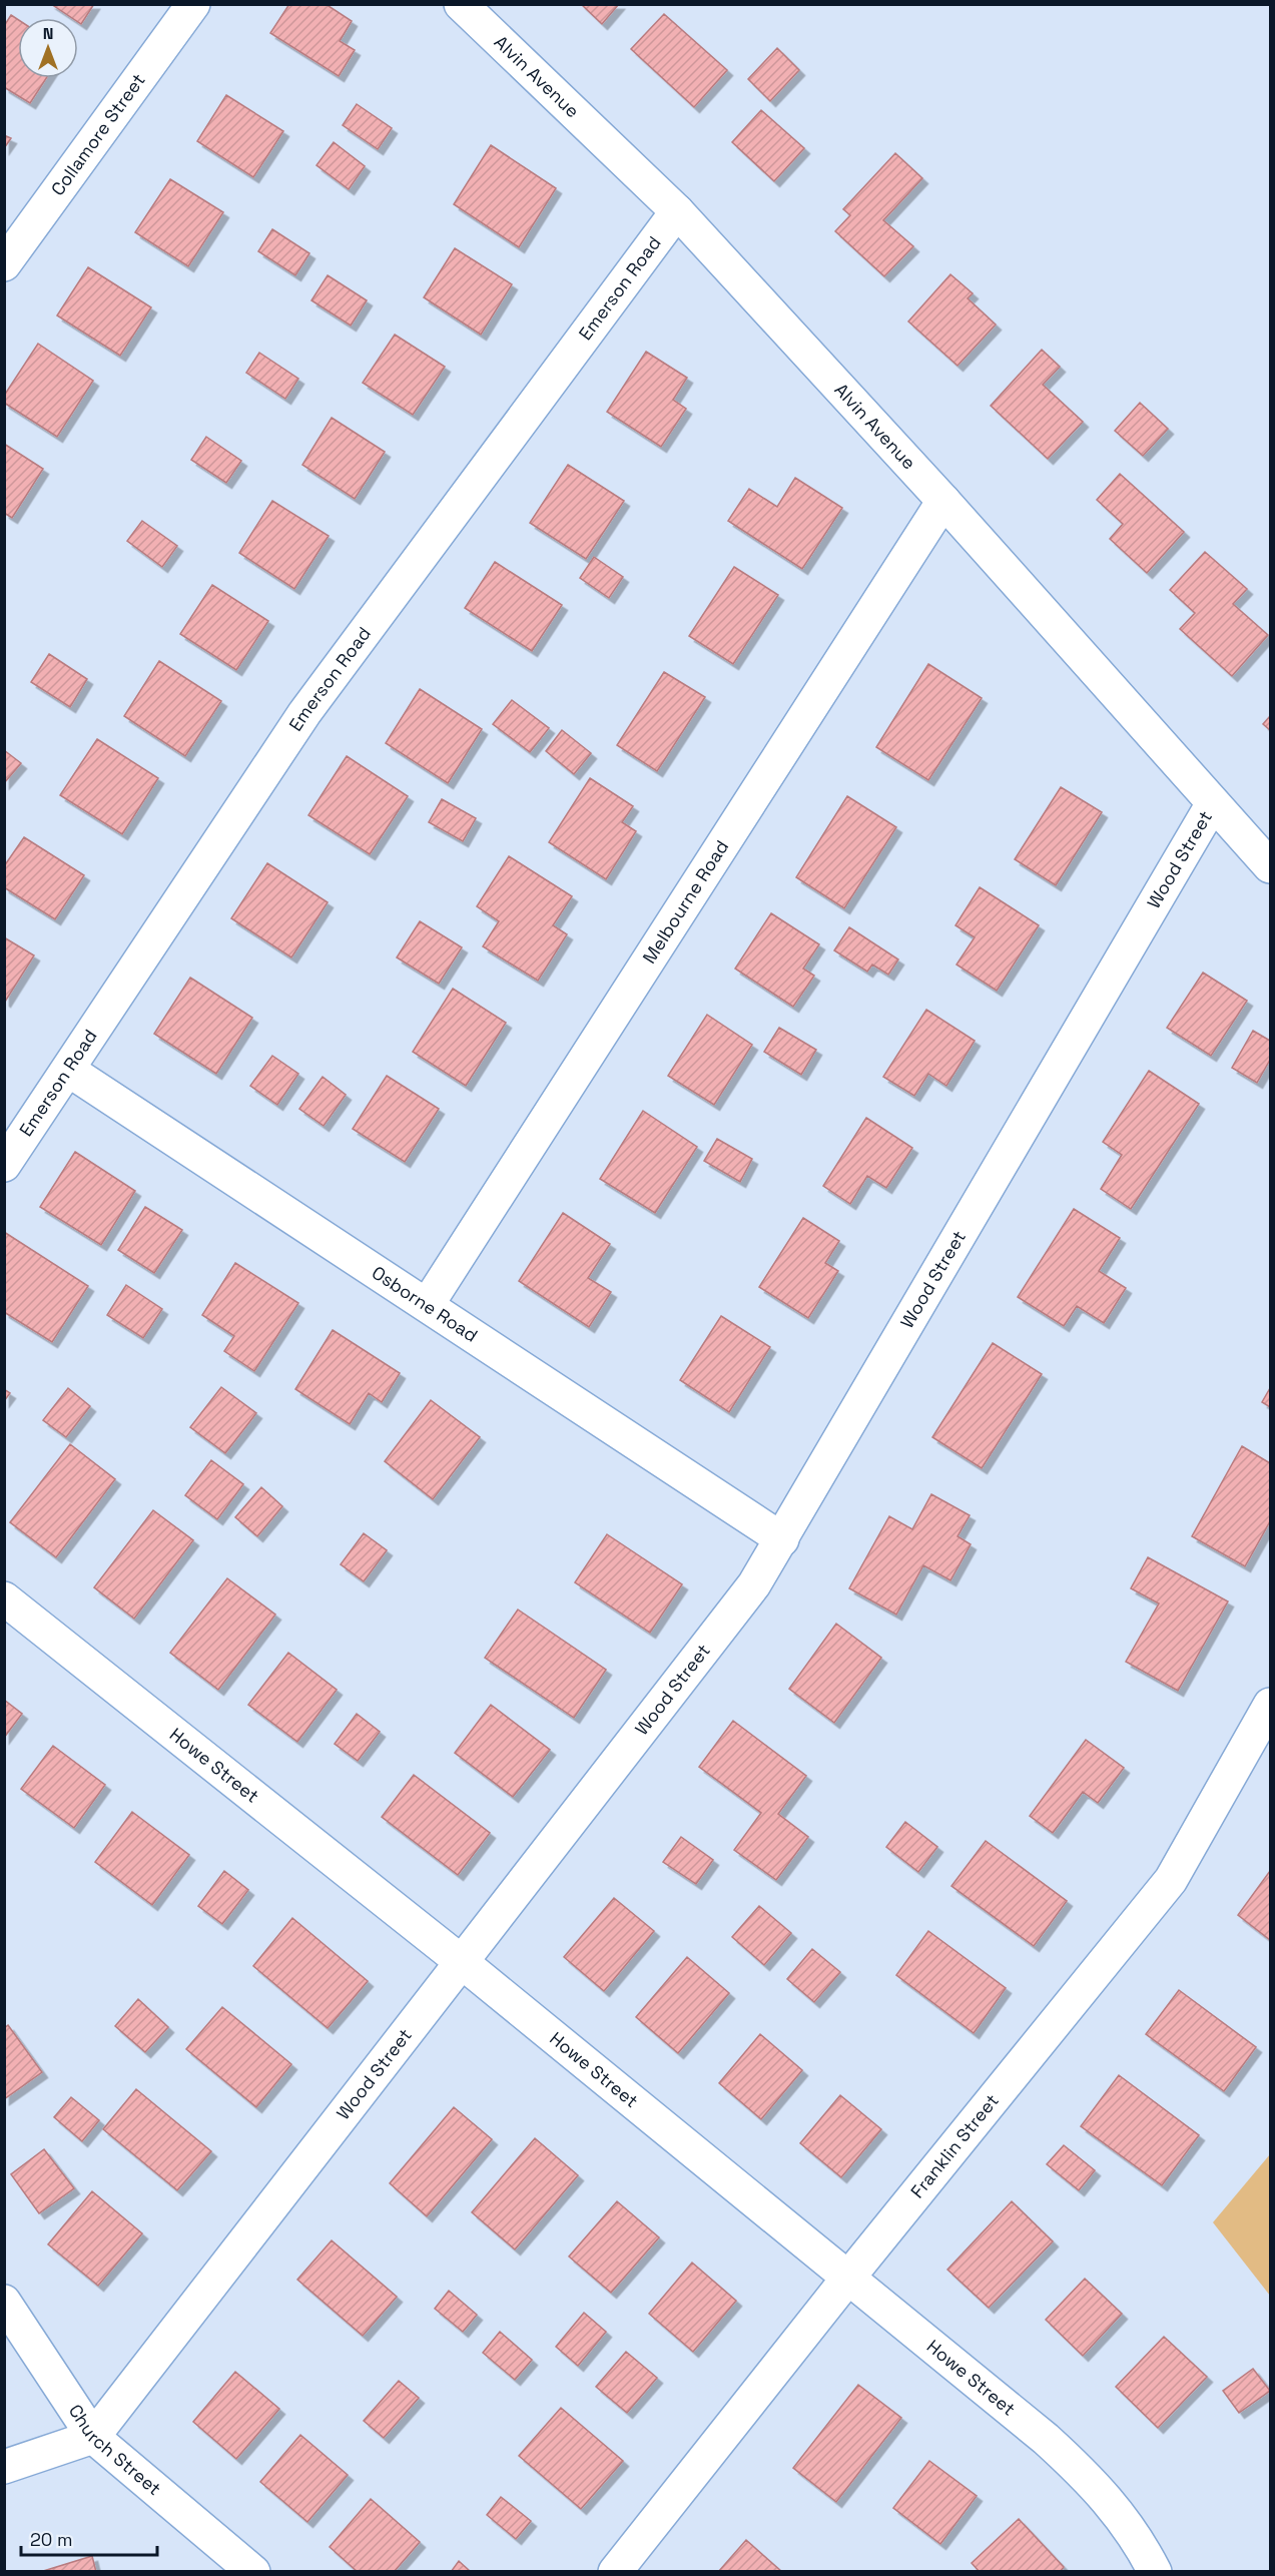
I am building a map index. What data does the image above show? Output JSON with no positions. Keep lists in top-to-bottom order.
{
  "streets": {
    "street": [
      "Alvin Avenue",
      "Collamore Street",
      "Emerson Road",
      "Wood Street",
      "Melbourne Road",
      "Osborne Road",
      "Howe Street",
      "Franklin Street",
      "Church Street"
    ]
  },
  "crossings": [
    ["Alvin Avenue", "Emerson Road"],
    ["Alvin Avenue", "Wood Street"],
    ["Alvin Avenue", "Melbourne Road"],
    ["Emerson Road", "Osborne Road"],
    ["Wood Street", "Osborne Road"],
    ["Wood Street", "Howe Street"],
    ["Wood Street", "Church Street"],
    ["Melbourne Road", "Osborne Road"],
    ["Howe Street", "Franklin Street"]
  ],
  "scale_bar": "20 m",
  "north": "top"
}
